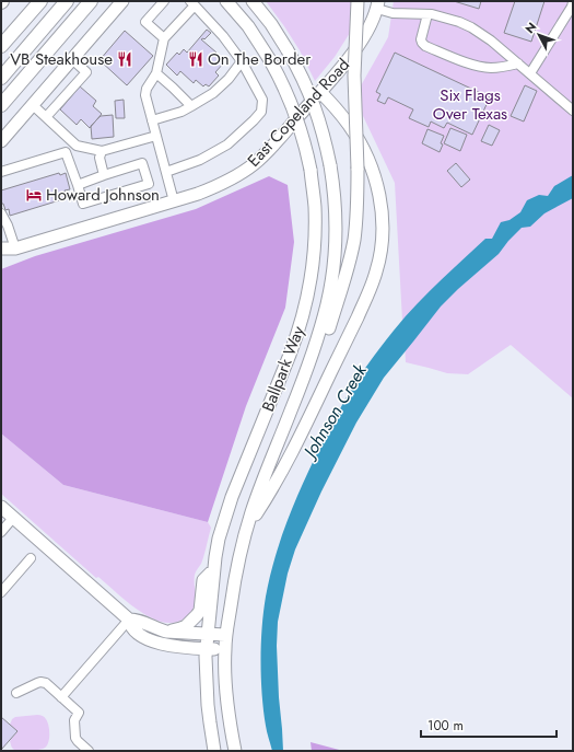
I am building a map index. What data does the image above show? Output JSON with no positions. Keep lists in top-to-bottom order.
{
  "streets": {
    "main road": ["East Copeland Road", "Ballpark Way"]
  },
  "water": ["Johnson Creek"],
  "parks": ["Six Flags Over Texas"],
  "places": {
    "restaurant": ["VB Steakhouse", "On The Border"],
    "hotel": ["Howard Johnson"]
  },
  "scale_bar": "100 m",
  "north": "top left"
}
